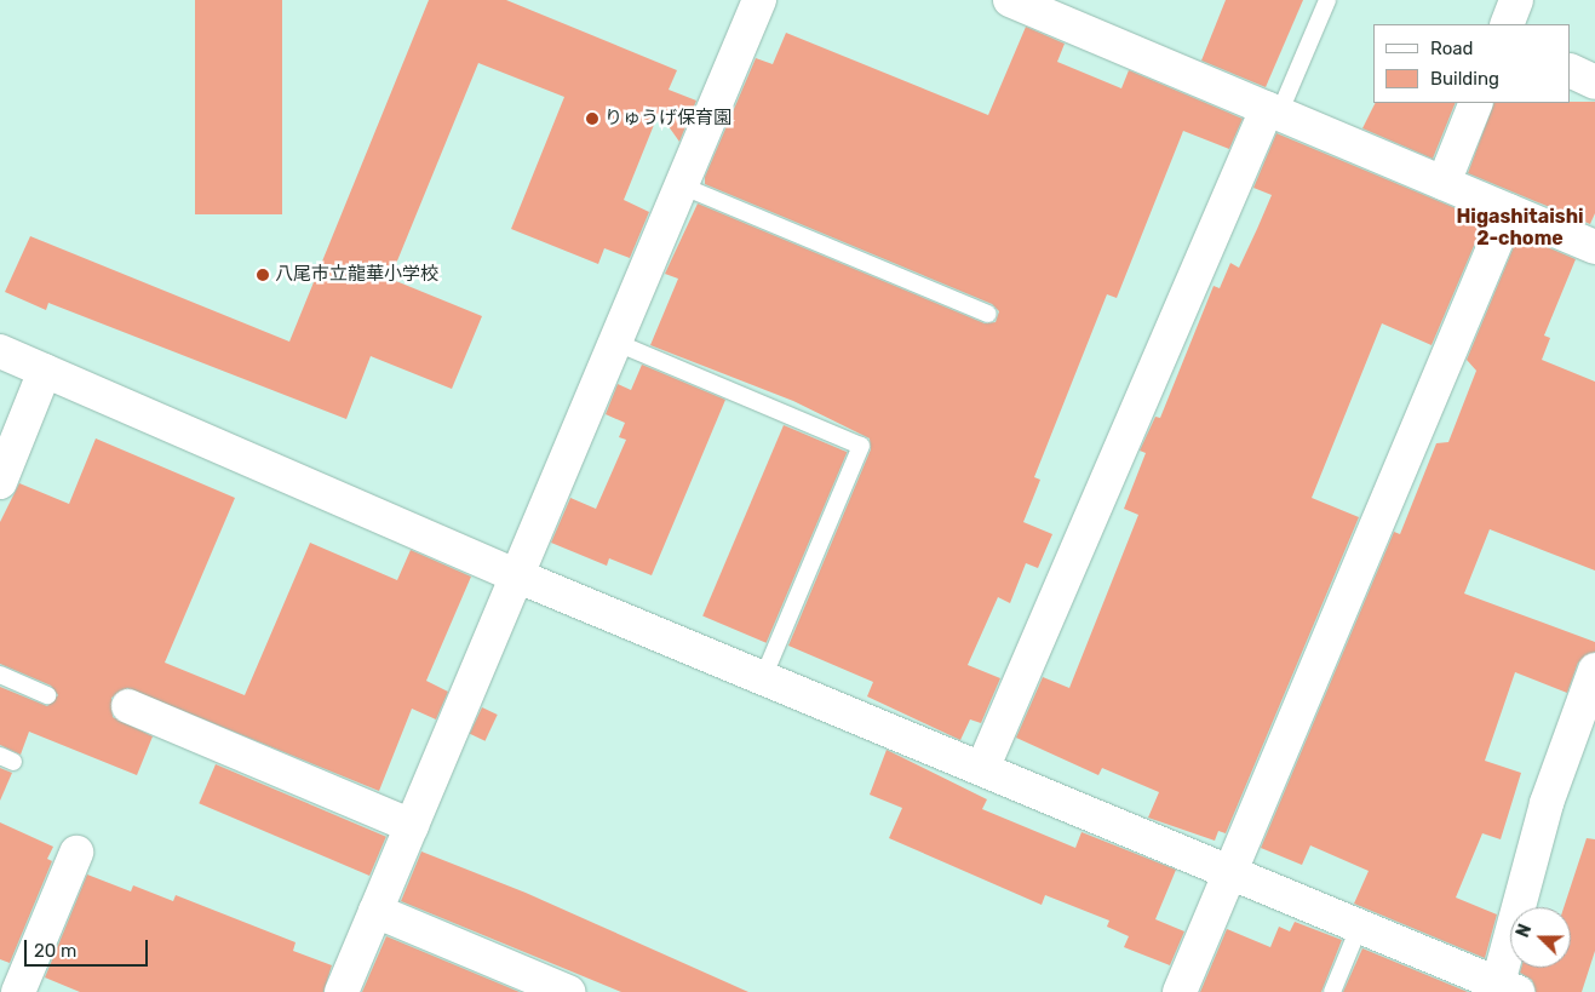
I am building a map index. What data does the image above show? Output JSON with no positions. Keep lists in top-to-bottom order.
{
  "districts": ["Higashitaishi 2-chome"],
  "places": ["りゅうげ保育園", "八尾市立龍華小学校"],
  "legend": ["Road", "Building"],
  "scale_bar": "20 m",
  "north": "left"
}
